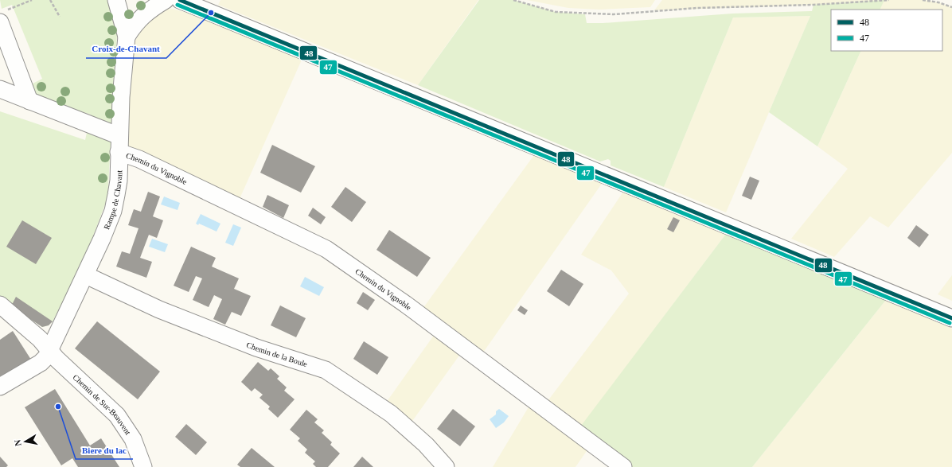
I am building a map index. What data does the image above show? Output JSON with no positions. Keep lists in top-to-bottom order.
{
  "streets": {
    "street": [
      "Chemin du Vignoble",
      "Rampe de Chavant",
      "Chemin de la Boule",
      "Chemin de Sur-Beauvent"
    ]
  },
  "crossings": [
    ["Chemin du Vignoble", "Rampe de Chavant"],
    ["Rampe de Chavant", "Chemin de la Boule"],
    ["Rampe de Chavant", "Chemin de Sur-Beauvent"]
  ],
  "places": ["Croix-de-Chavant", "Biere du lac"],
  "lines": ["transit line 48", "transit line 47"],
  "legend": ["48", "47"],
  "north": "left"
}
